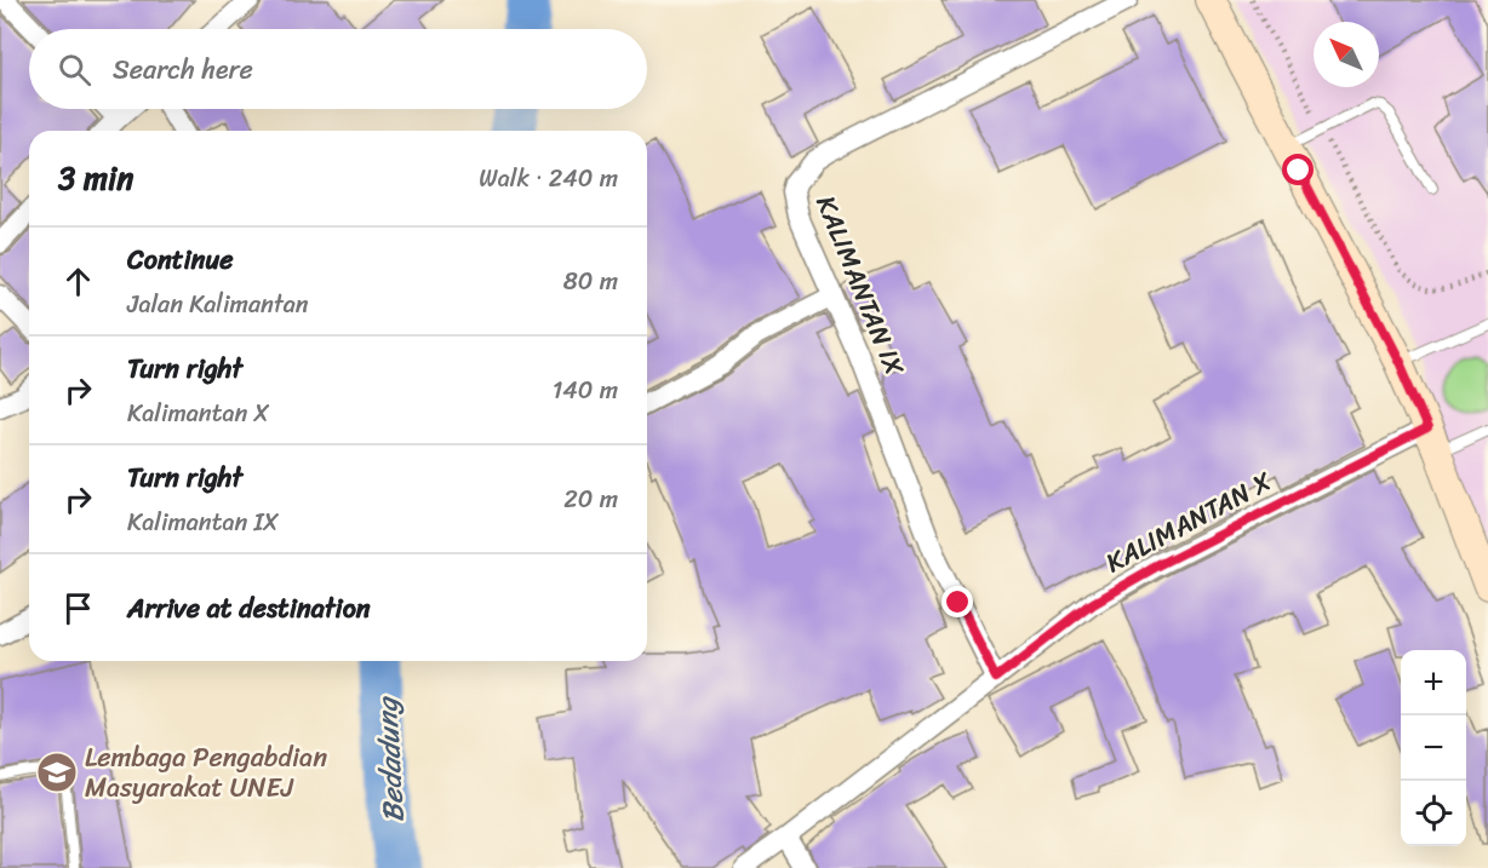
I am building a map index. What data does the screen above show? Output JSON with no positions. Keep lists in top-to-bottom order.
{
  "streets": {
    "street": ["KALIMANTAN IX", "KALIMANTAN X"]
  },
  "crossings": [
    ["KALIMANTAN IX", "KALIMANTAN X"]
  ],
  "water": ["Bedadung"],
  "places": {
    "school or university": ["Lembaga Pengabdian Masyarakat UNEJ"]
  },
  "north": "top left",
  "page": {
    "search": "Search here",
    "heading": ["3 min", "Walk · 240 m"],
    "list": [
      ["Continue", "Jalan Kalimantan", "80 m"],
      ["Turn right", "Kalimantan X", "140 m"],
      ["Turn right", "Kalimantan IX", "20 m"],
      "Arrive at destination"
    ],
    "map_buttons": ["+", "−"]
  }
}
